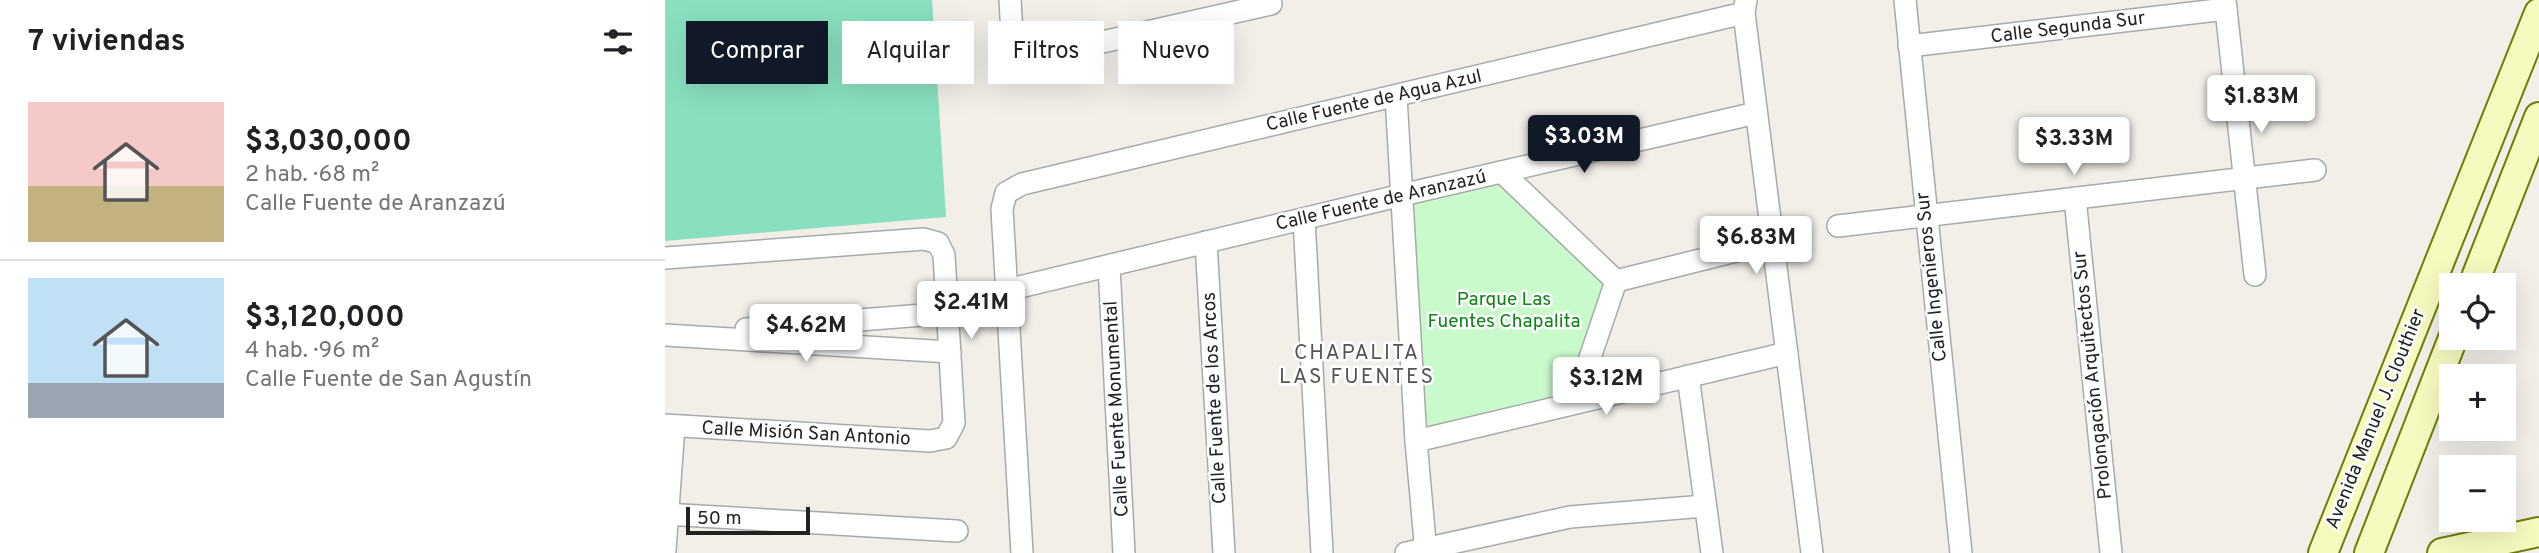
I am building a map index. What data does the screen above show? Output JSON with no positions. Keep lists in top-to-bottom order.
{
  "streets": {
    "main road": ["Avenida Manuel J. Clouthier"],
    "street": [
      "Calle Segunda Sur",
      "Calle Fuente de Agua Azul",
      "Calle Fuente de Aranzazú",
      "Calle Ingenieros Sur",
      "Prolongación Arquitectos Sur",
      "Calle Fuente de los Arcos",
      "Calle Fuente Monumental",
      "Calle Misión San Antonio"
    ]
  },
  "crossings": [
    ["Calle Segunda Sur", "Calle Ingenieros Sur"],
    ["Calle Fuente de Agua Azul", "Calle Fuente de Aranzazú"],
    ["Calle Fuente de Aranzazú", "Calle Fuente de los Arcos"],
    ["Calle Fuente de Aranzazú", "Calle Fuente Monumental"]
  ],
  "districts": ["CHAPALITA LAS FUENTES"],
  "parks": ["Parque Las Fuentes Chapalita"],
  "scale_bar": "50 m",
  "page": {
    "heading": "7 viviendas",
    "chip": [
      "Comprar",
      "Alquilar",
      "Filtros",
      "Nuevo"
    ],
    "price": [
      "$1.83M",
      "$3.03M",
      "$3.33M",
      "$6.83M",
      "$2.41M",
      "$4.62M",
      "$3.12M"
    ],
    "list": [
      {
        "name": "$3,030,000",
        "note": "2 hab. · 68 m² · Calle Fuente de Aranzazú"
      },
      {
        "name": "$3,120,000",
        "note": "4 hab. · 96 m² · Calle Fuente de San Agustín"
      }
    ],
    "map_buttons": ["+", "−"],
    "scale": "50 m"
  }
}
